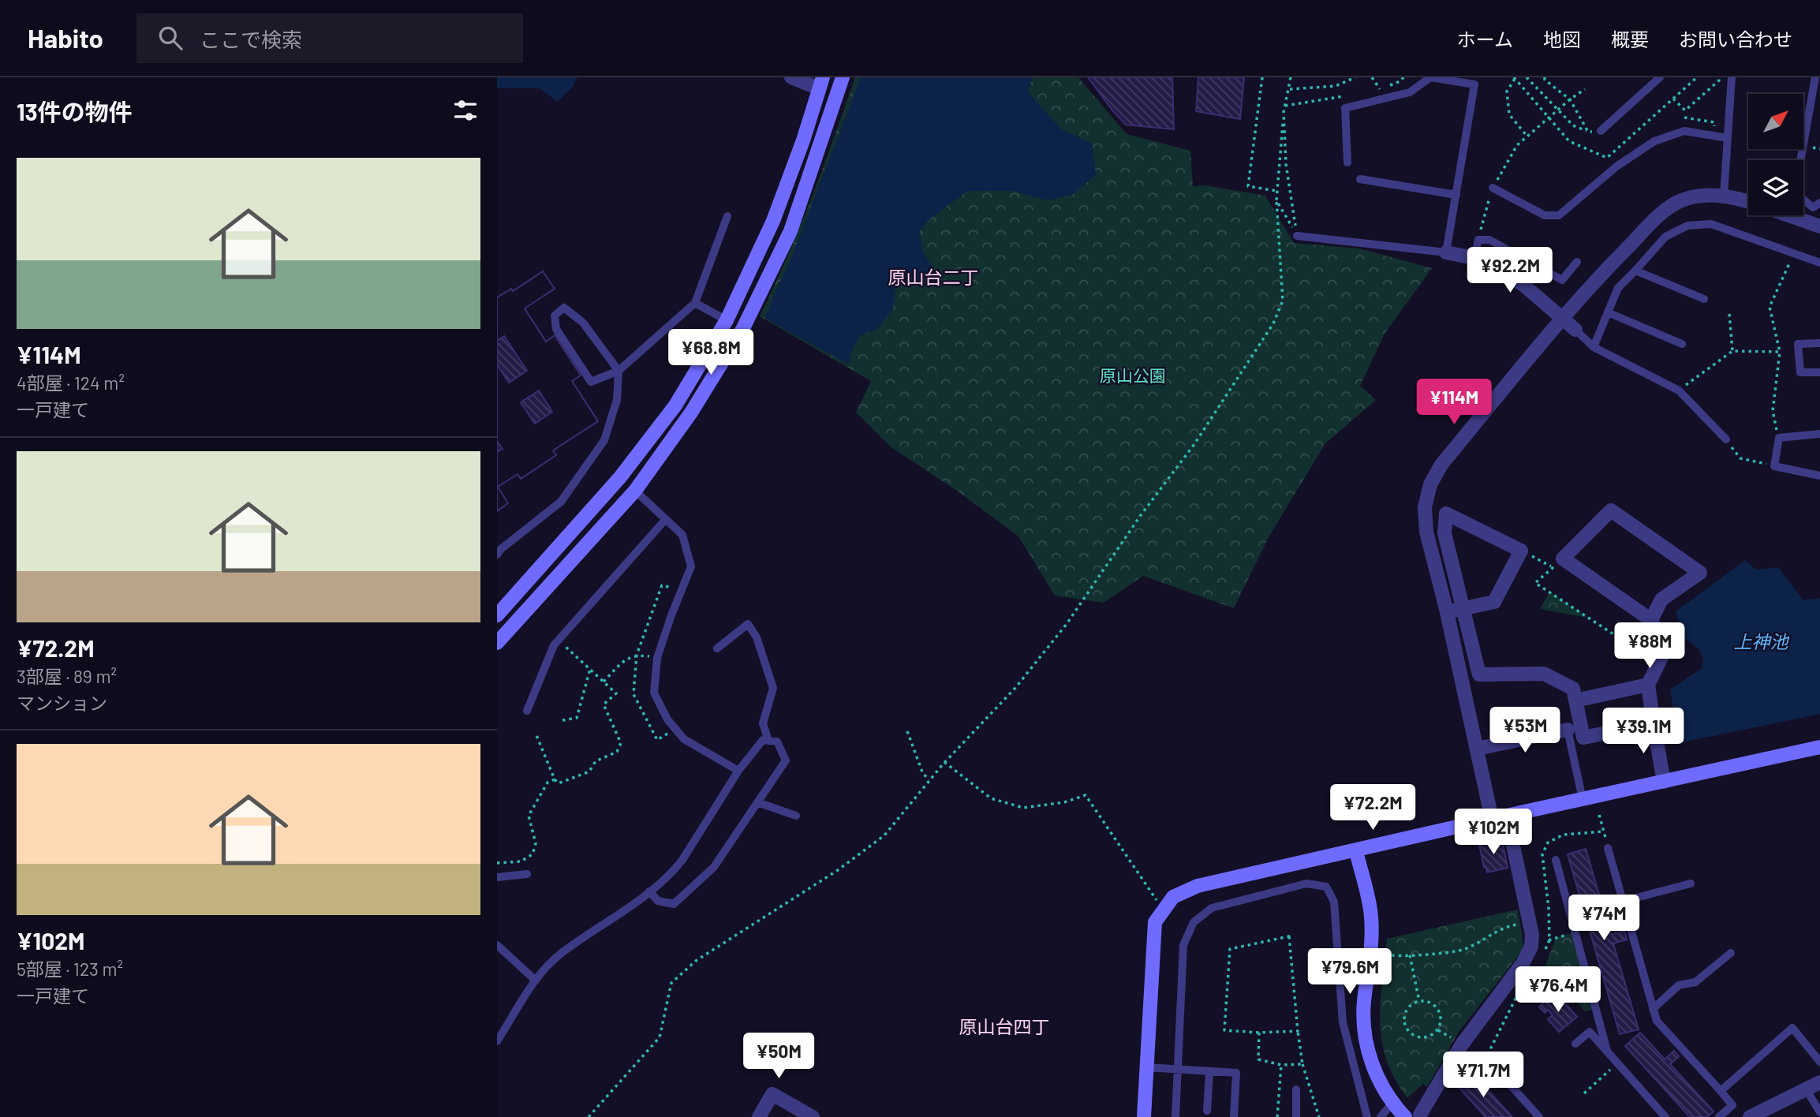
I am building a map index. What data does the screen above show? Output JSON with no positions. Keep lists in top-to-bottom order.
{
  "districts": ["原山台二丁", "原山台四丁"],
  "water": ["上神池"],
  "parks": ["原山公園"],
  "north": "top right",
  "page": {
    "header": "Habito",
    "search": "ここで検索",
    "nav": [
      "ホーム",
      "地図",
      "概要",
      "お問い合わせ"
    ],
    "heading": "13件の物件",
    "list": [
      {
        "name": "¥114M",
        "note": "4部屋 · 124 m² · 一戸建て"
      },
      {
        "name": "¥72.2M",
        "note": "3部屋 · 89 m² · マンション"
      },
      {
        "name": "¥102M",
        "note": "5部屋 · 123 m² · 一戸建て"
      }
    ],
    "price": [
      "¥92.2M",
      "¥68.8M",
      "¥114M",
      "¥88M",
      "¥53M",
      "¥39.1M",
      "¥72.2M",
      "¥102M",
      "¥74M",
      "¥79.6M",
      "¥76.4M",
      "¥50M",
      "¥71.7M"
    ]
  }
}
